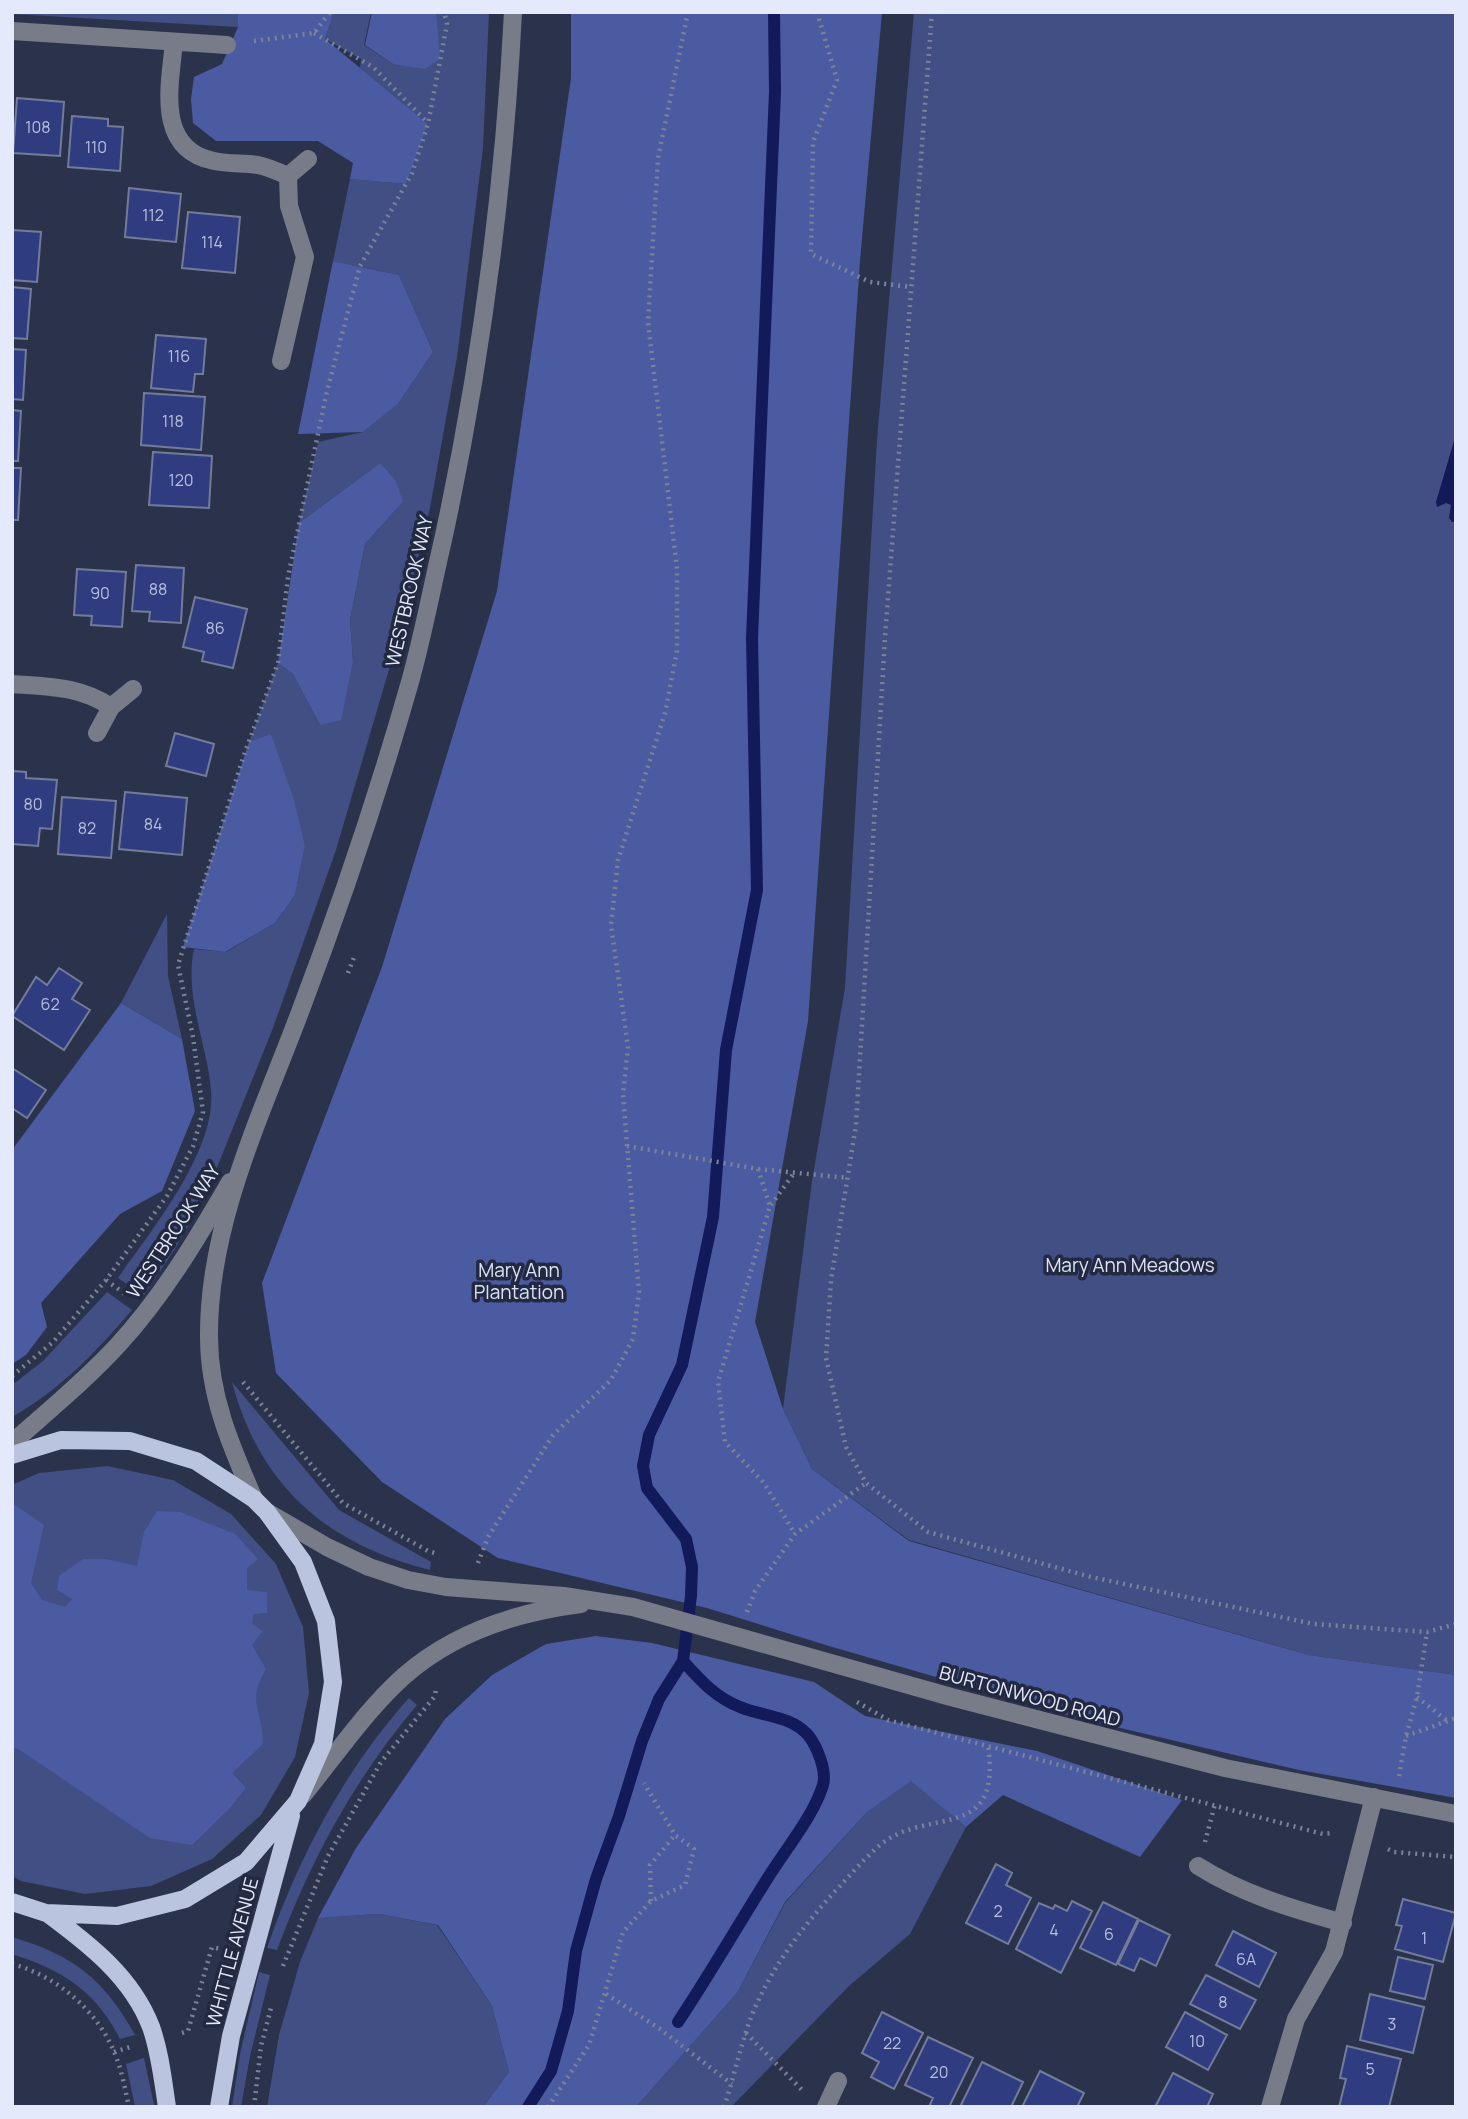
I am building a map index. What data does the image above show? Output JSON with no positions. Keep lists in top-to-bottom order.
{
  "streets": {
    "main road": ["WHITTLE AVENUE"],
    "street": ["WESTBROOK WAY", "BURTONWOOD ROAD"]
  },
  "crossings": [
    ["BURTONWOOD ROAD", "WHITTLE AVENUE"]
  ],
  "parks": ["Mary Ann Meadows", "Mary Ann Plantation"],
  "house_numbers": [
    "108",
    "110",
    "112",
    "114",
    "116",
    "118",
    "120",
    "88",
    "90",
    "86",
    "80",
    "84",
    "82",
    "62",
    "2",
    "4",
    "6",
    "1",
    "6A",
    "8",
    "3",
    "10",
    "22",
    "5",
    "20"
  ]
}
